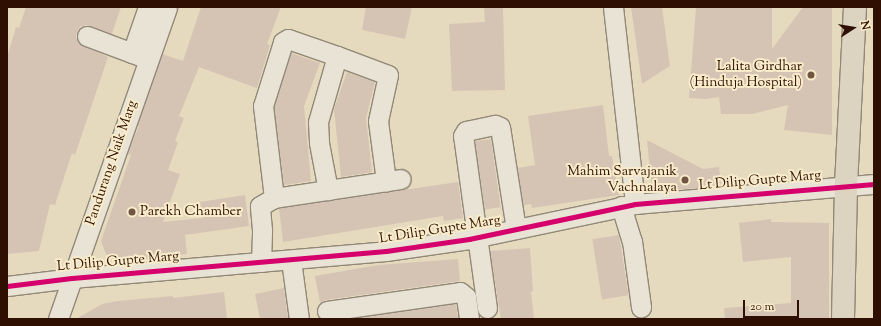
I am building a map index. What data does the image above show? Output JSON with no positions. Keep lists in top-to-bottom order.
{
  "streets": {
    "street": ["Pandurang Naik Marg", "Lt Dilip Gupte Marg"]
  },
  "crossings": [
    ["Pandurang Naik Marg", "Lt Dilip Gupte Marg"]
  ],
  "places": ["Lalita Girdhar (Hinduja Hospital)", "Mahim Sarvajanik Vachnalaya", "Parekh Chamber"],
  "scale_bar": "20 m",
  "north": "right"
}
